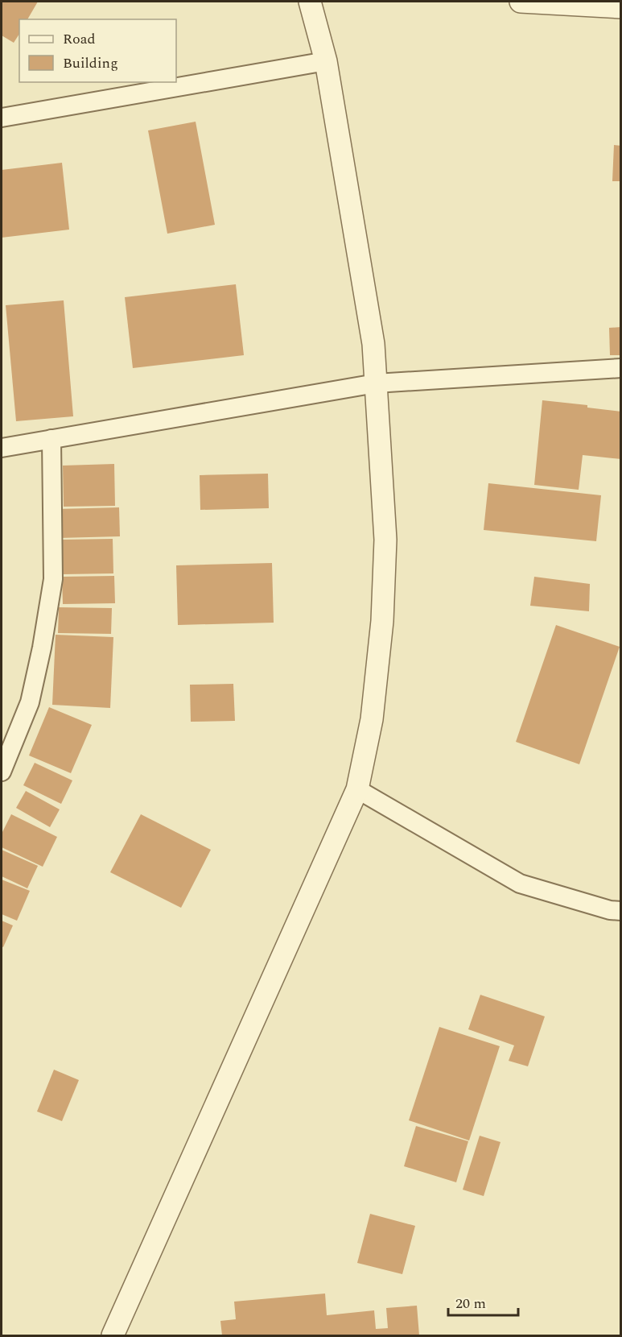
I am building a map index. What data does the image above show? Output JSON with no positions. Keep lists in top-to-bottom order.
{
  "legend": ["Road", "Building"],
  "scale_bar": "20 m"
}
